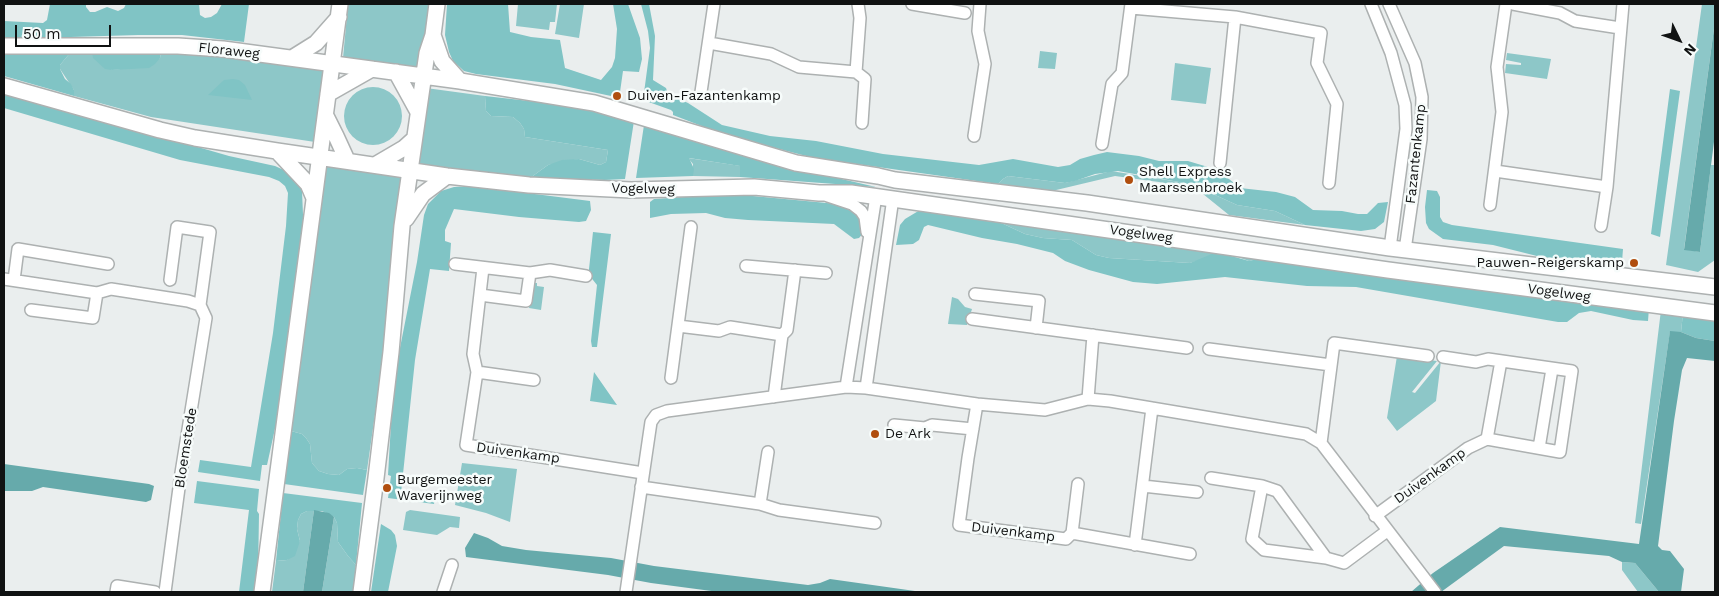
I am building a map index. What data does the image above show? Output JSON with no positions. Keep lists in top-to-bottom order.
{
  "streets": {
    "street": [
      "Floraweg",
      "Fazantenkamp",
      "Vogelweg",
      "Bloemstede",
      "Duivenkamp"
    ]
  },
  "crossings": [
    ["Floraweg", "Vogelweg"],
    ["Fazantenkamp", "Vogelweg"]
  ],
  "places": [
    "Duiven-Fazantenkamp",
    "Shell Express Maarssenbroek",
    "Pauwen-Reigerskamp",
    "De Ark",
    "Burgemeester Waverijnweg"
  ],
  "scale_bar": "50 m",
  "north": "bottom right"
}
